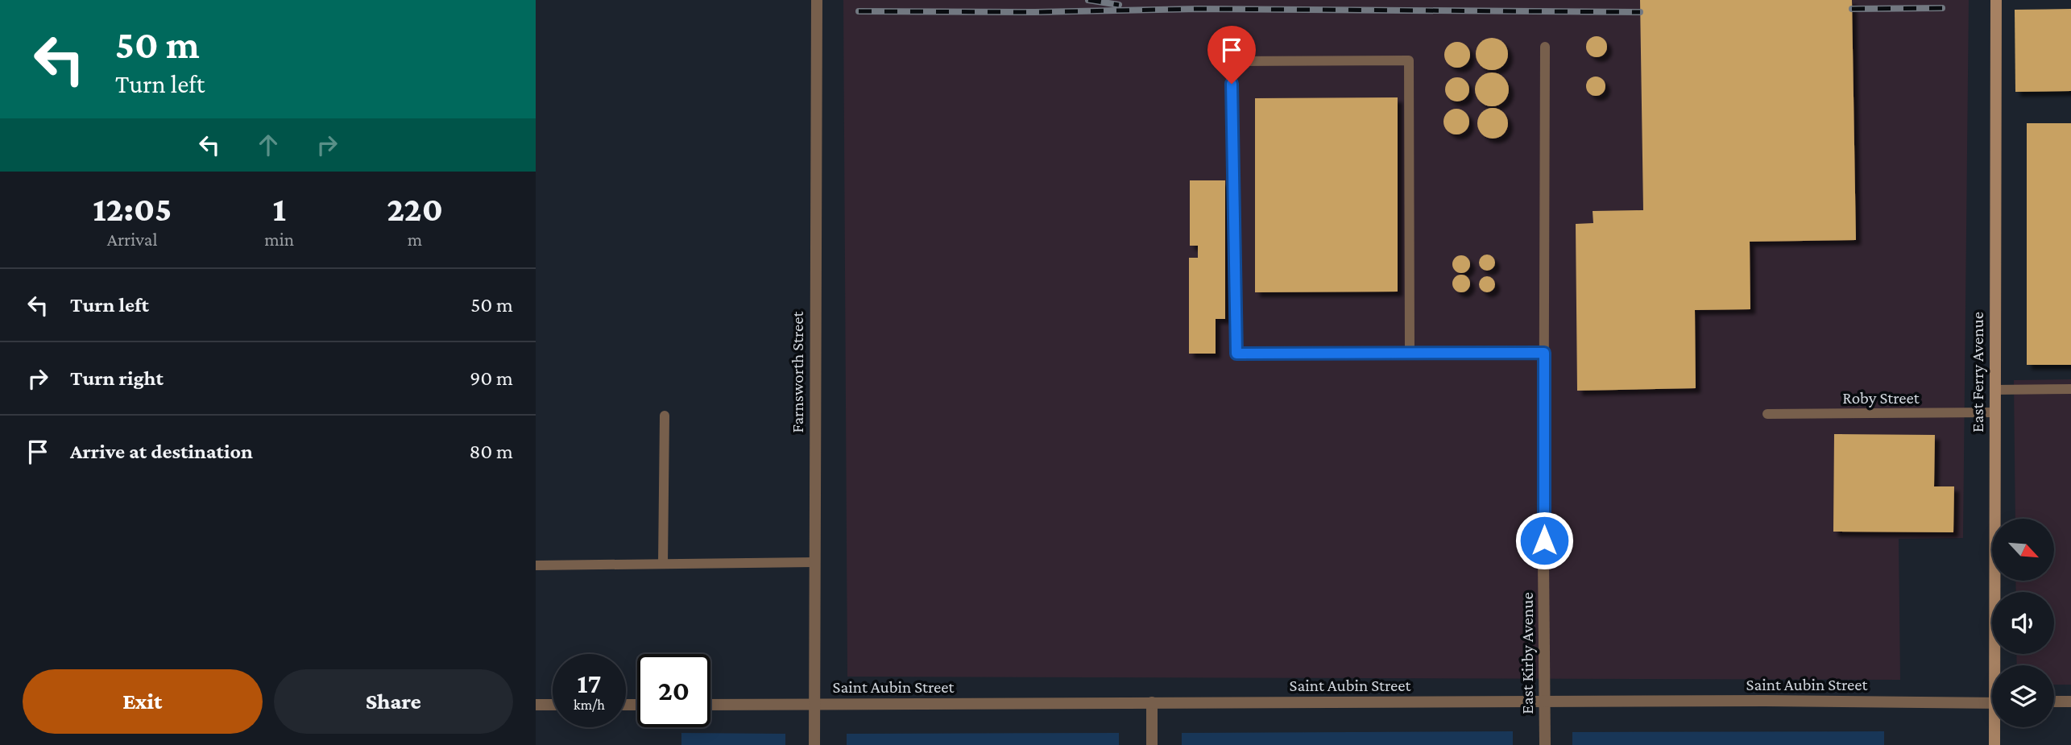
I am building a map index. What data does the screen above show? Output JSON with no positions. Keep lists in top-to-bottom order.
{
  "streets": {
    "street": [
      "Farnsworth Street",
      "East Ferry Avenue",
      "East Kirby Avenue",
      "Saint Aubin Street"
    ],
    "lane": ["Roby Street"]
  },
  "crossings": [
    ["Farnsworth Street", "Saint Aubin Street"],
    ["East Ferry Avenue", "Roby Street"],
    ["East Kirby Avenue", "Saint Aubin Street"]
  ],
  "north": "bottom right",
  "page": {
    "turn": ["50 m", "Turn left"],
    "eta": [
      "12:05",
      "Arrival",
      "1",
      "min",
      "220",
      "m"
    ],
    "list": [
      {
        "name": "Turn left",
        "value": "50 m"
      },
      {
        "name": "Turn right",
        "value": "90 m"
      },
      {
        "name": "Arrive at destination",
        "value": "80 m"
      }
    ],
    "speed": "17 km/h",
    "limit": "20",
    "buttons": ["Exit", "Share"]
  }
}
